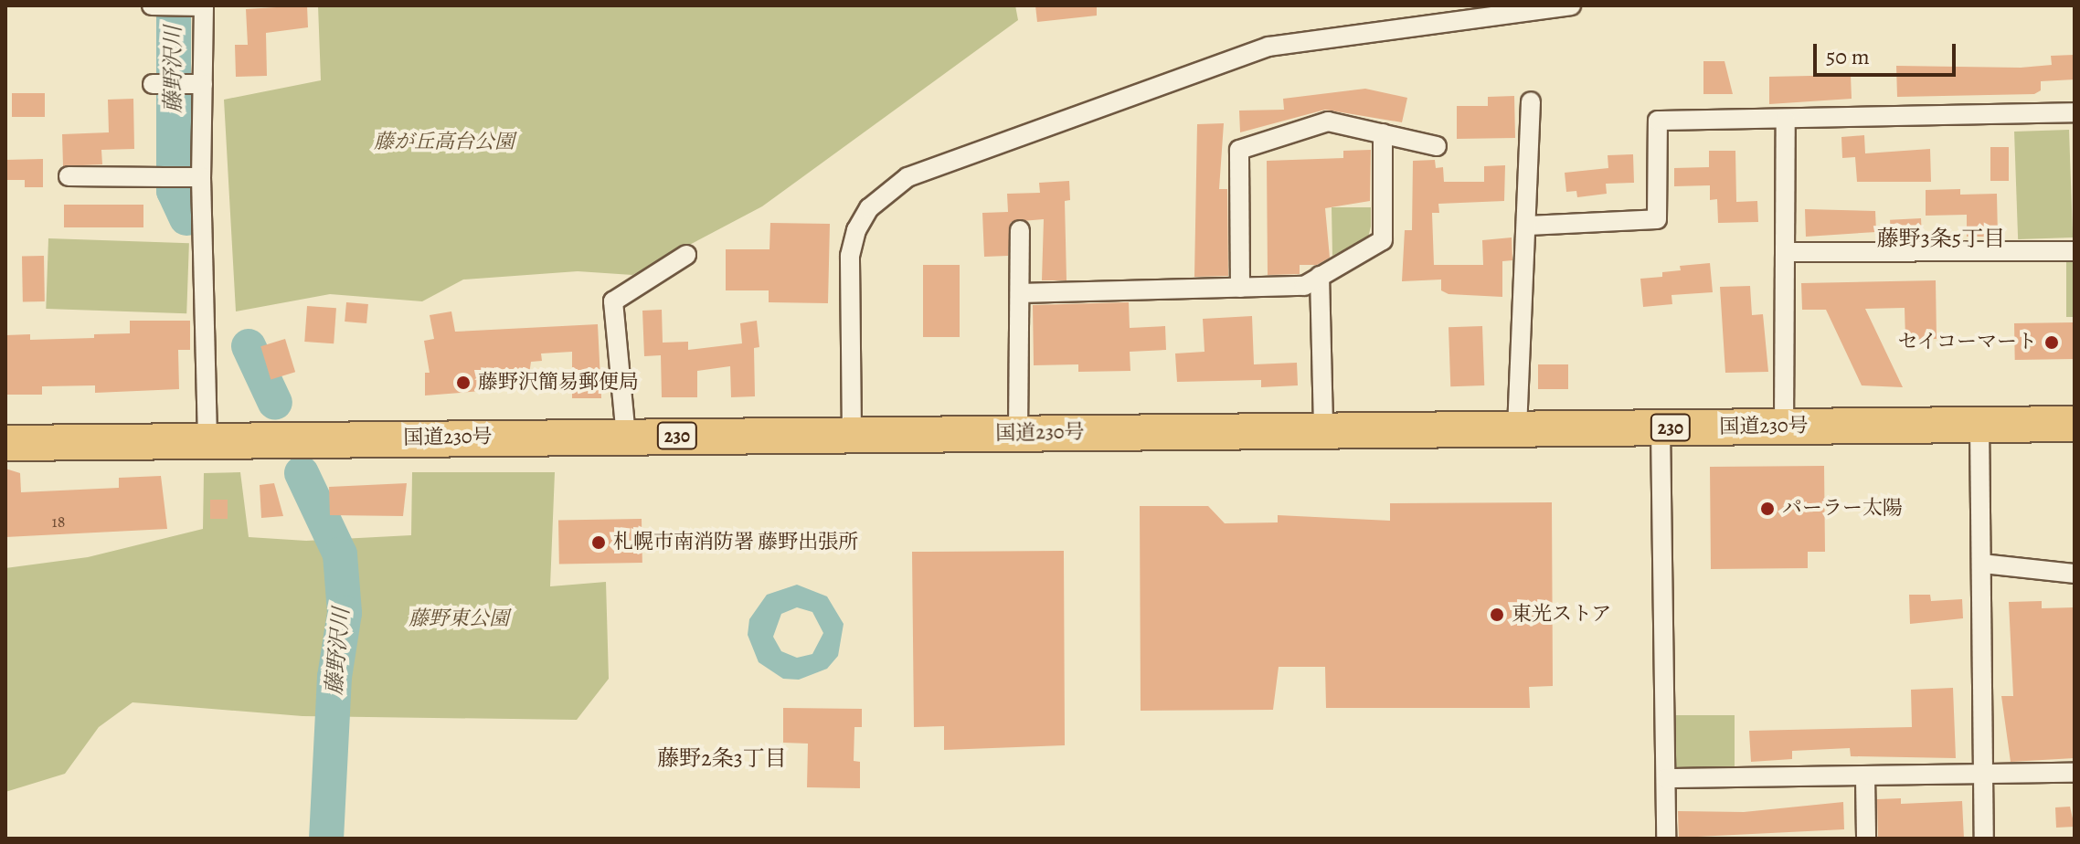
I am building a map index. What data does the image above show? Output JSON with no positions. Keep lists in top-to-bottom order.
{
  "streets": {
    "highway": ["国道230号", "230"]
  },
  "districts": ["藤野3条5丁目", "藤野2条3丁目"],
  "water": ["藤野沢川"],
  "parks": ["藤が丘高台公園", "藤野東公園"],
  "places": [
    "セイコーマート",
    "藤野沢簡易郵便局",
    "パーラー太陽",
    "札幌市南消防署 藤野出張所",
    "東光ストア"
  ],
  "house_numbers": ["18"],
  "scale_bar": "50 m"
}
